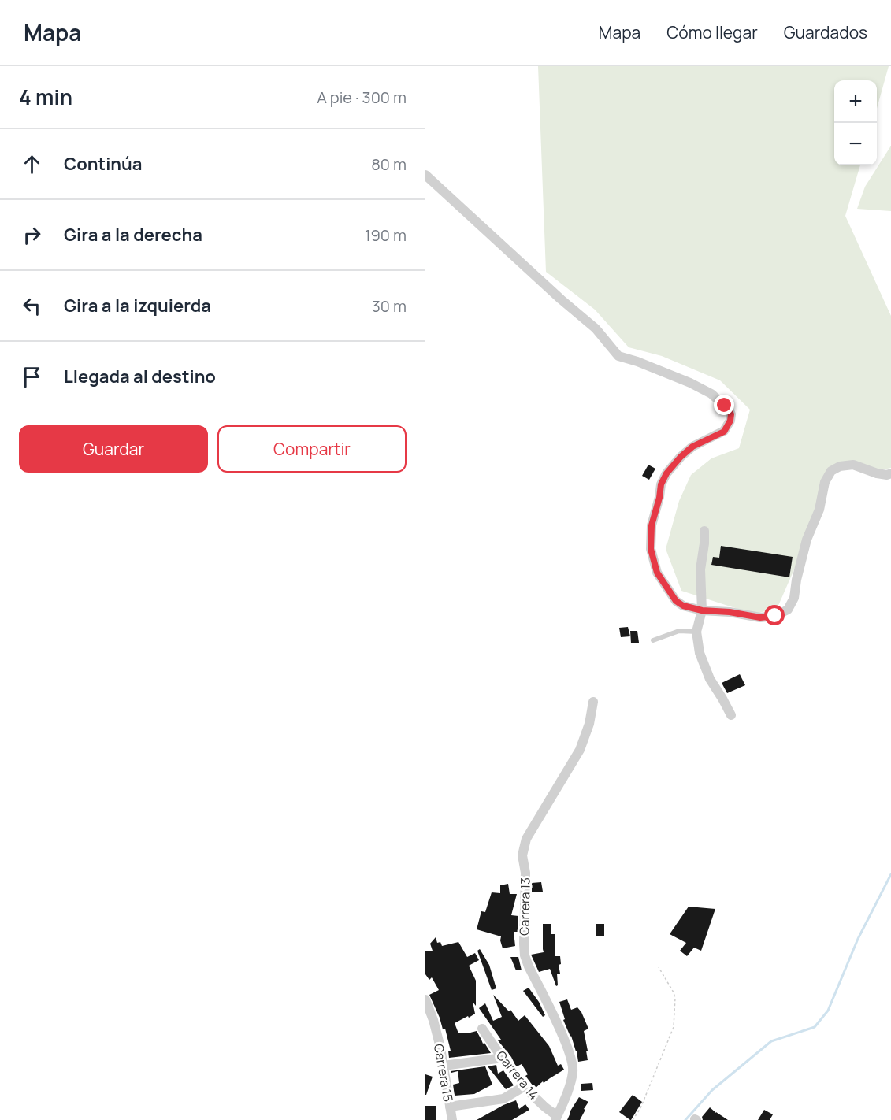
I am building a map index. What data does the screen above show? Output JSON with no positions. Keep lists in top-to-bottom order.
{
  "streets": {
    "street": ["Carrera 13", "Carrera 15", "Carrera 14"]
  },
  "crossings": [
    ["Carrera 13", "Carrera 14"]
  ],
  "page": {
    "header": "Mapa",
    "nav": ["Mapa", "Cómo llegar", "Guardados"],
    "heading": ["4 min", "A pie · 300 m"],
    "map_buttons": ["+", "−"],
    "list": [
      ["Continúa", "80 m"],
      ["Gira a la derecha", "190 m"],
      ["Gira a la izquierda", "30 m"],
      "Llegada al destino"
    ],
    "buttons": ["Guardar", "Compartir"]
  }
}
